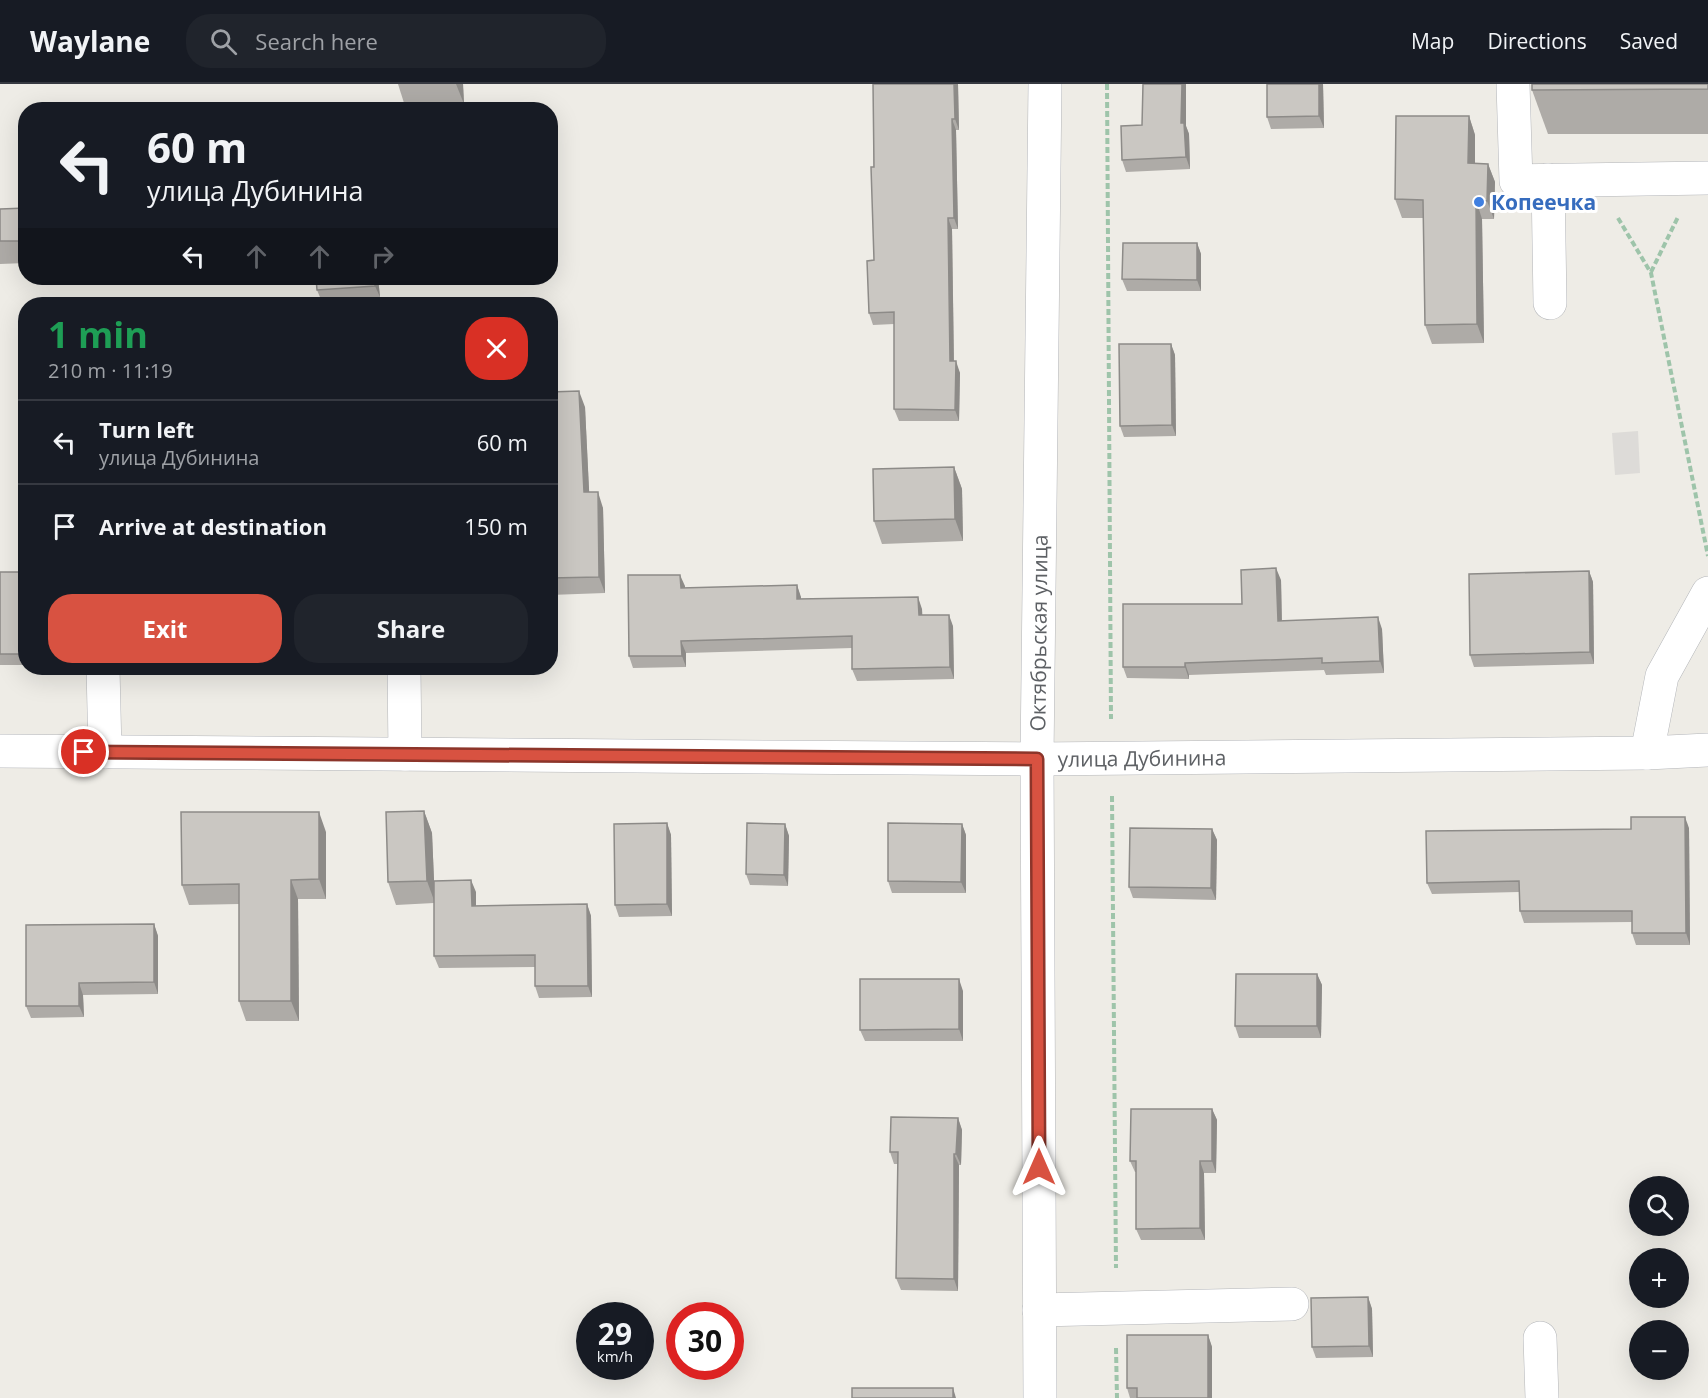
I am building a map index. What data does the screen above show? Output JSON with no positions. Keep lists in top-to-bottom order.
{
  "streets": {
    "street": ["Октябрьская улица", "улица Дубинина"]
  },
  "crossings": [
    ["Октябрьская улица", "улица Дубинина"]
  ],
  "places": ["Копеечка"],
  "page": {
    "header": "Waylane",
    "search": "Search here",
    "nav": ["Map", "Directions", "Saved"],
    "turn": ["60 m", "улица Дубинина"],
    "heading": ["1 min", "210 m · 11:19"],
    "list": [
      {
        "name": "Turn left",
        "note": "улица Дубинина",
        "value": "60 m"
      },
      {
        "name": "Arrive at destination",
        "value": "150 m"
      }
    ],
    "buttons": ["Exit", "Share"],
    "map_buttons": ["+", "−"],
    "speed": "29 km/h",
    "limit": "30"
  }
}
